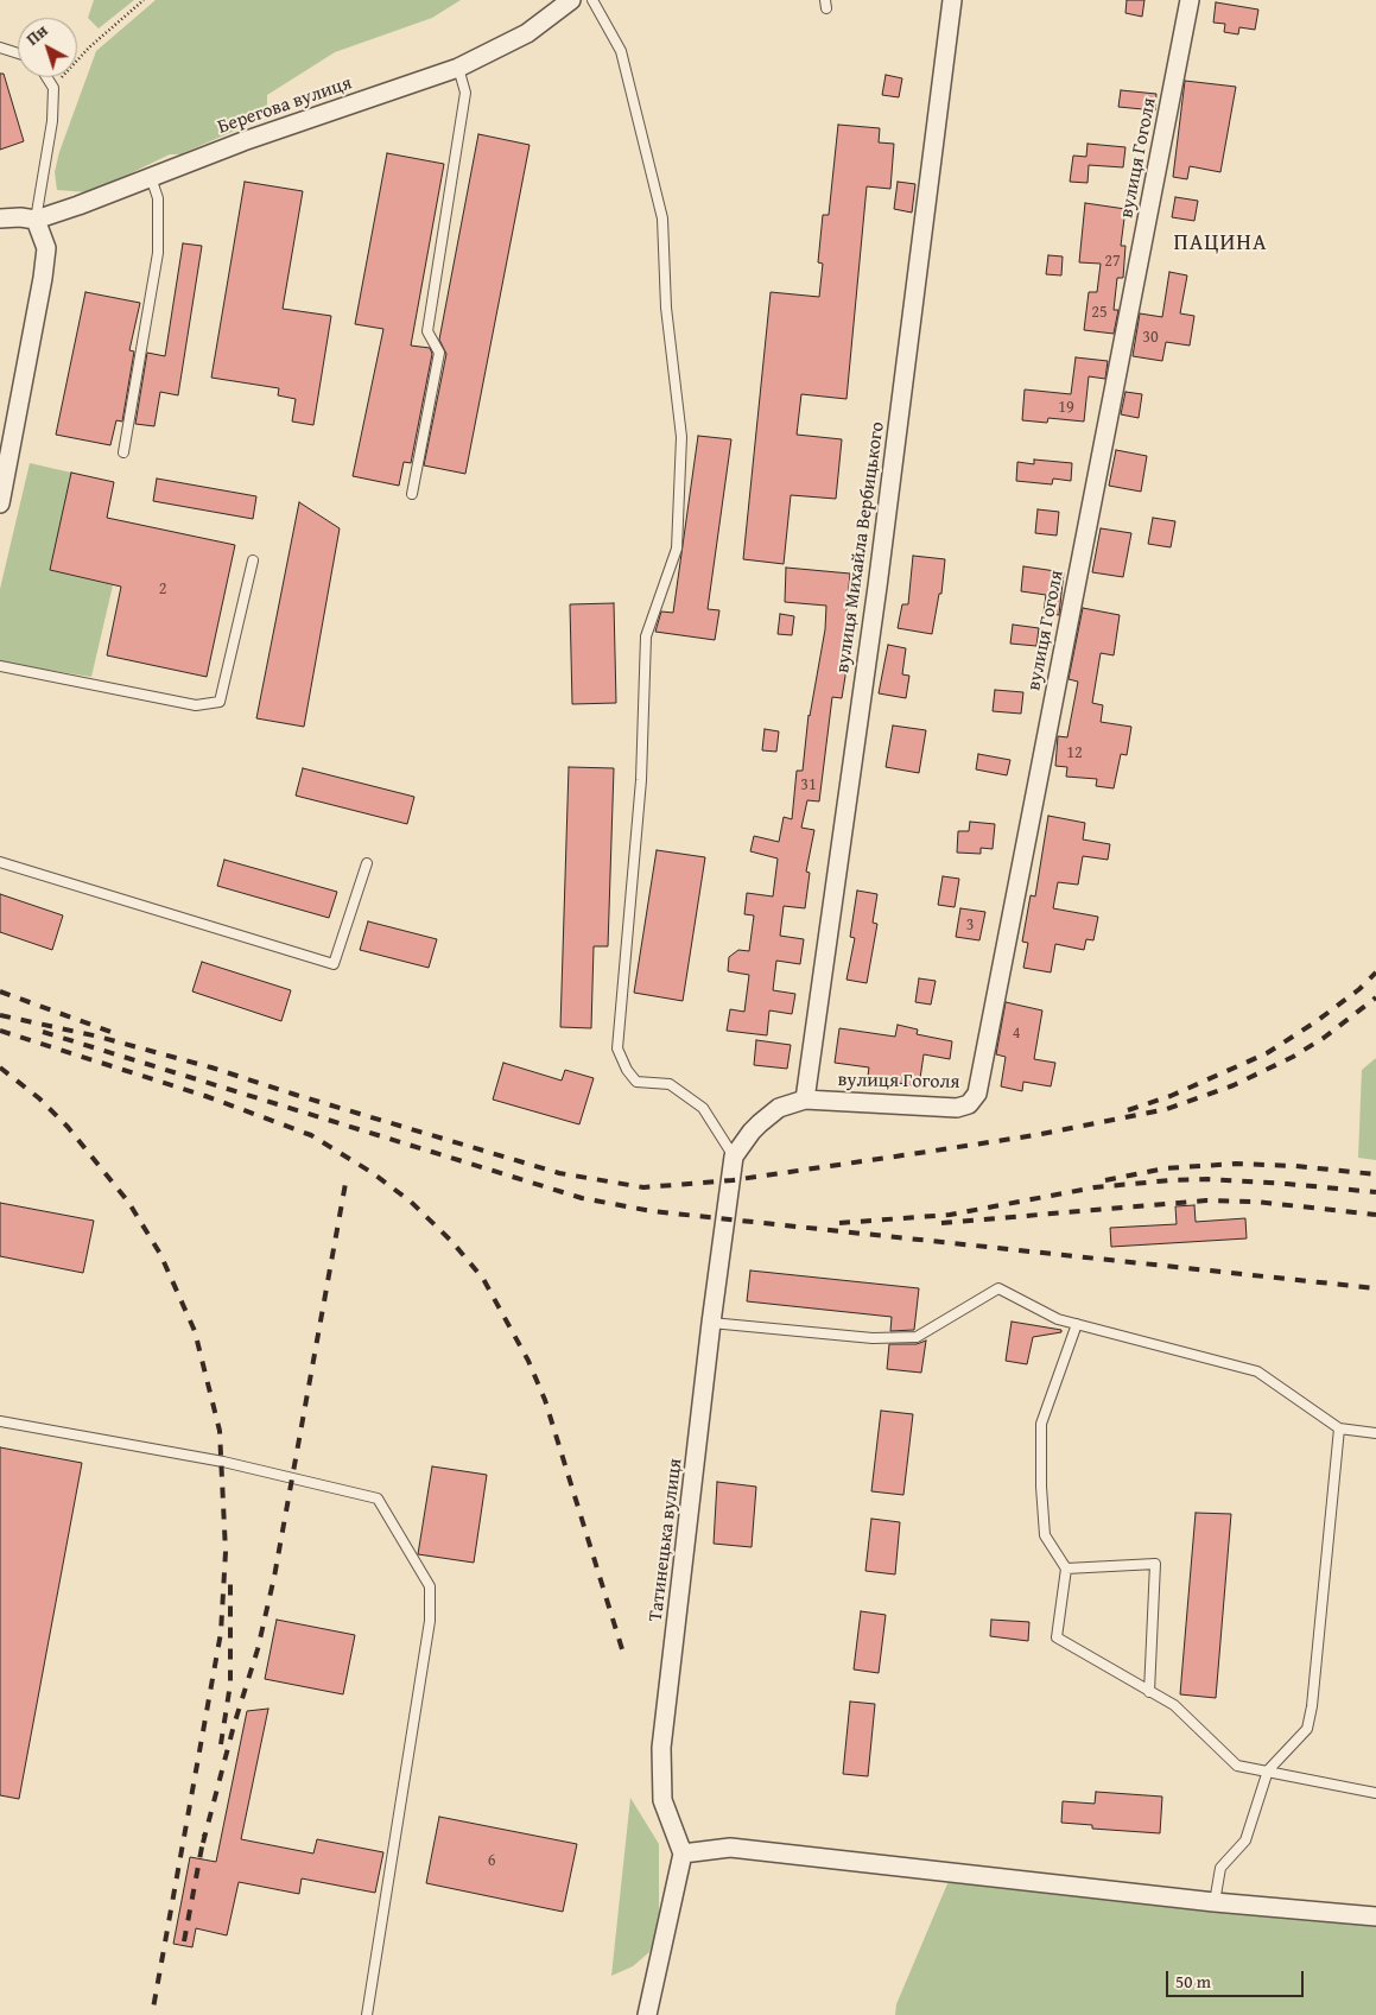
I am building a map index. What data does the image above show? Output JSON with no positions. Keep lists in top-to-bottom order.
{
  "streets": {
    "street": [
      "Берегова вулиця",
      "вулиця Гоголя",
      "вулиця Михайла Вербицького",
      "Татинецька вулиця"
    ]
  },
  "crossings": [
    ["вулиця Гоголя", "вулиця Михайла Вербицького"]
  ],
  "districts": ["ПАЦИНА"],
  "house_numbers": [
    "27",
    "25",
    "30",
    "19",
    "2",
    "12",
    "31",
    "3",
    "4",
    "6"
  ],
  "scale_bar": "50 m",
  "north": "top left"
}
